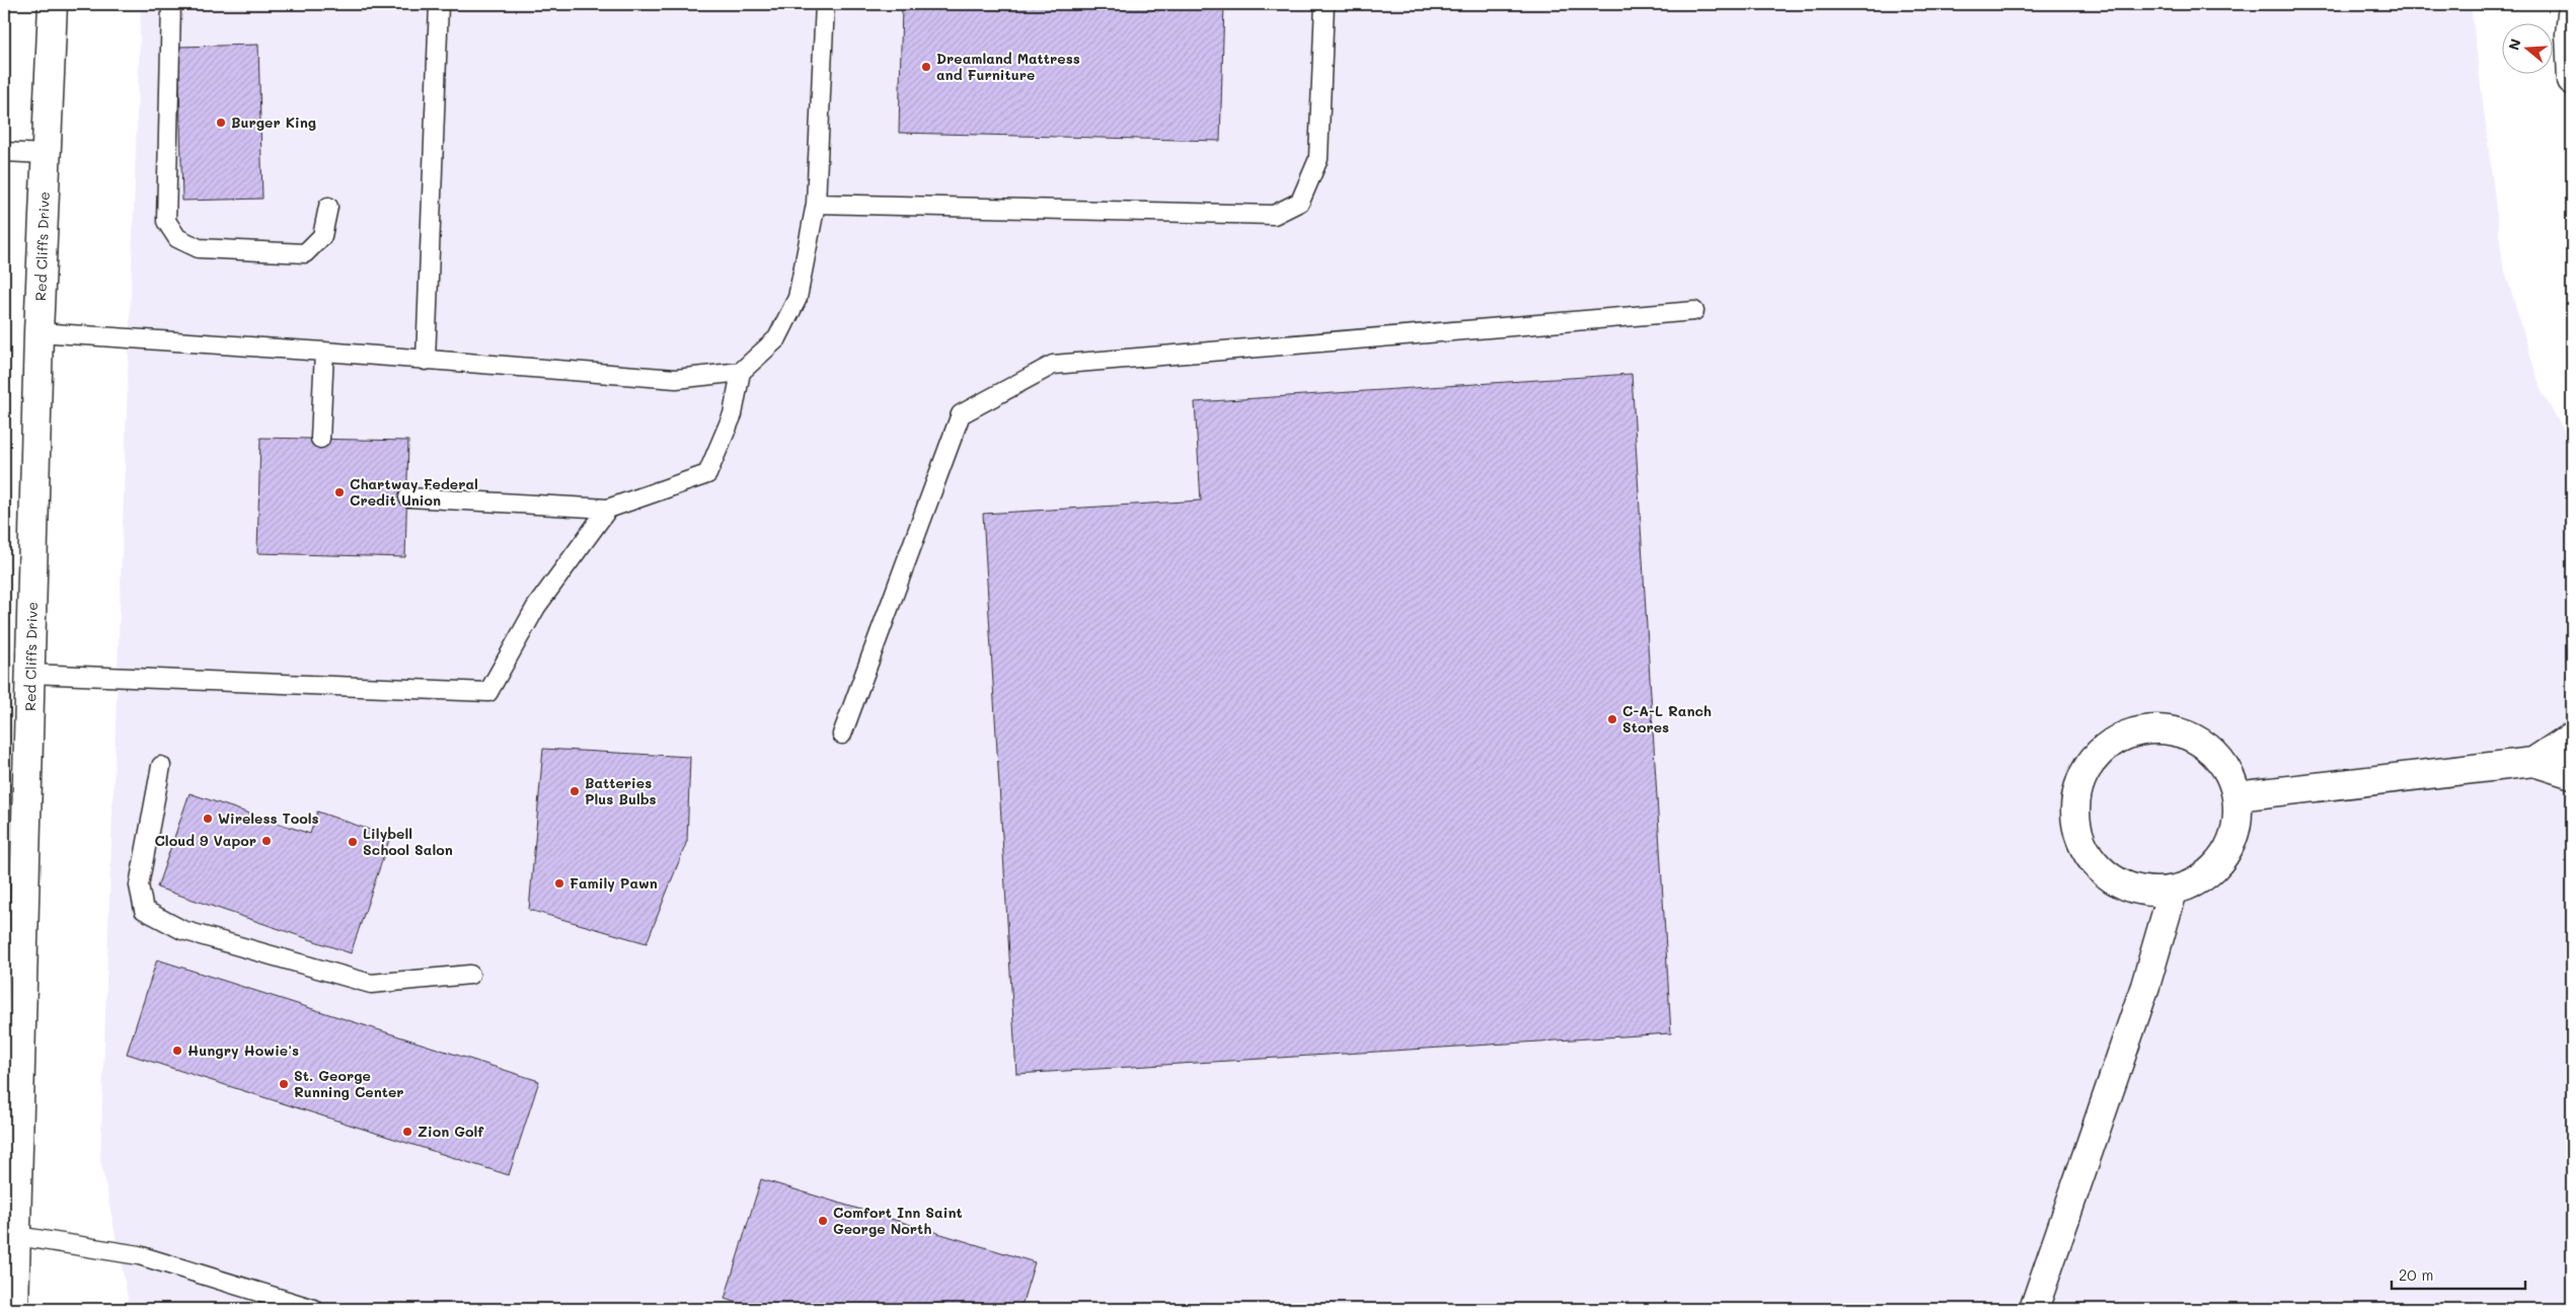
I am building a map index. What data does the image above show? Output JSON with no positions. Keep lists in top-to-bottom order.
{
  "streets": {
    "street": ["Red Cliffs Drive"]
  },
  "places": [
    "Dreamland Mattress and Furniture",
    "Burger King",
    "Chartway Federal Credit Union",
    "C-A-L Ranch Stores",
    "Batteries Plus Bulbs",
    "Wireless Tools",
    "Cloud 9 Vapor",
    "Lilybell School Salon",
    "Family Pawn",
    "Hungry Howie's",
    "St. George Running Center",
    "Zion Golf",
    "Comfort Inn Saint George North"
  ],
  "scale_bar": "20 m",
  "north": "left"
}
